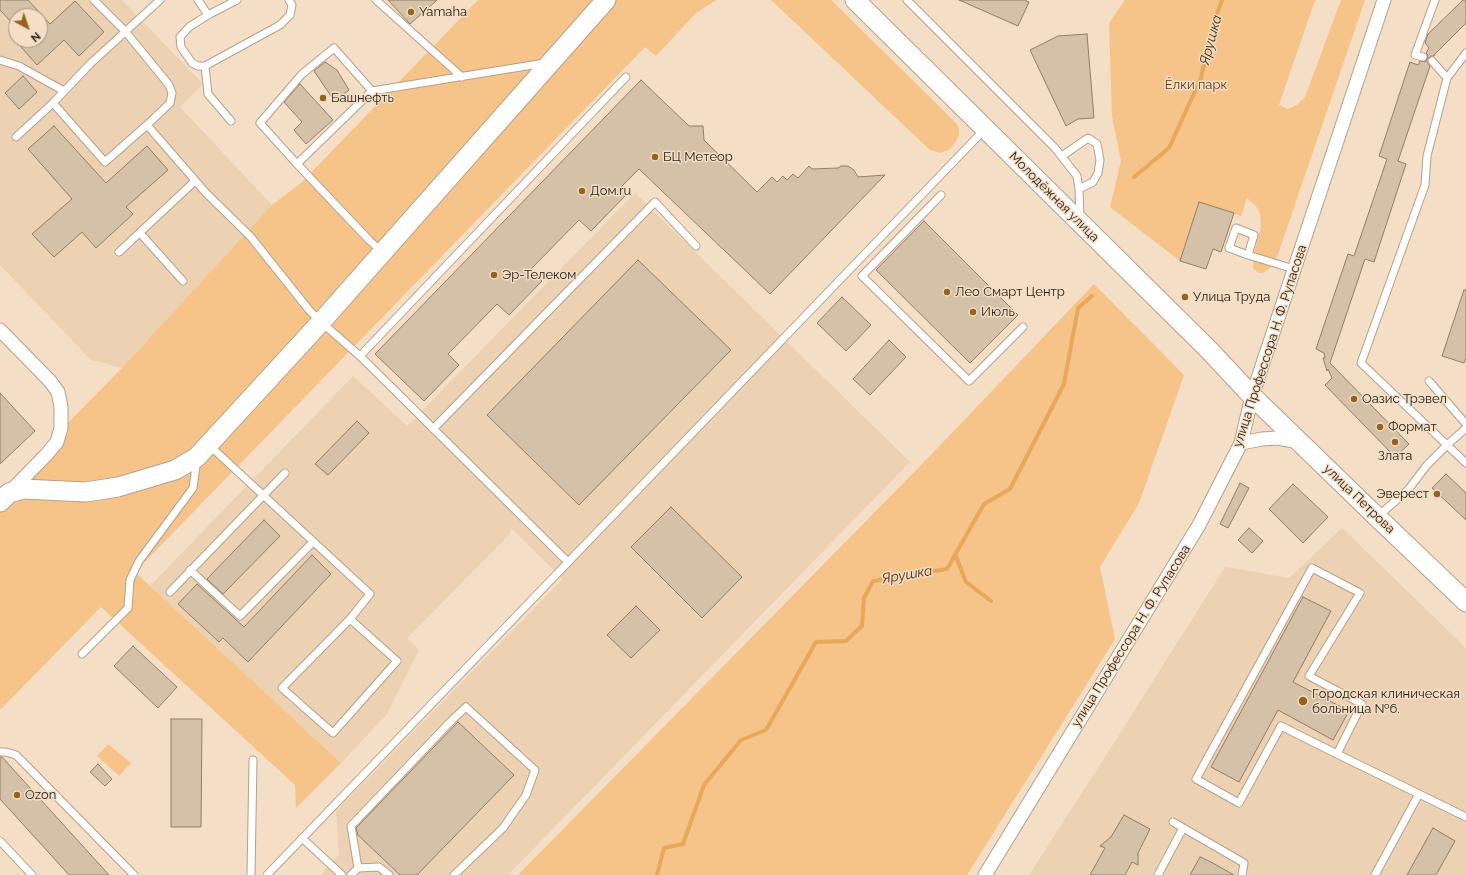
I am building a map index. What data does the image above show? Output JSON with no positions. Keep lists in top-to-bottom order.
{
  "streets": {
    "main road": ["Молодёжная улица", "улица Петрова"],
    "street": ["улица Профессора Н. Ф. Рупасова"]
  },
  "crossings": [
    ["Молодёжная улица", "улица Профессора Н. Ф. Рупасова"],
    ["Молодёжная улица", "улица Петрова"],
    ["улица Профессора Н. Ф. Рупасова", "улица Петрова"]
  ],
  "water": ["Ярушка"],
  "parks": ["Ёлки парк"],
  "places": [
    "Yamaha",
    "Башнефть",
    "БЦ Метеор",
    "Дом.ru",
    "Эр-Телеком",
    "Лео Смарт Центр",
    "Улица Труда",
    "Июль",
    "Оазис Трэвел",
    "Формат",
    "Злата",
    "Эверест",
    "Городская клиническая больница №6.",
    "Ozon"
  ],
  "north": "bottom right"
}
